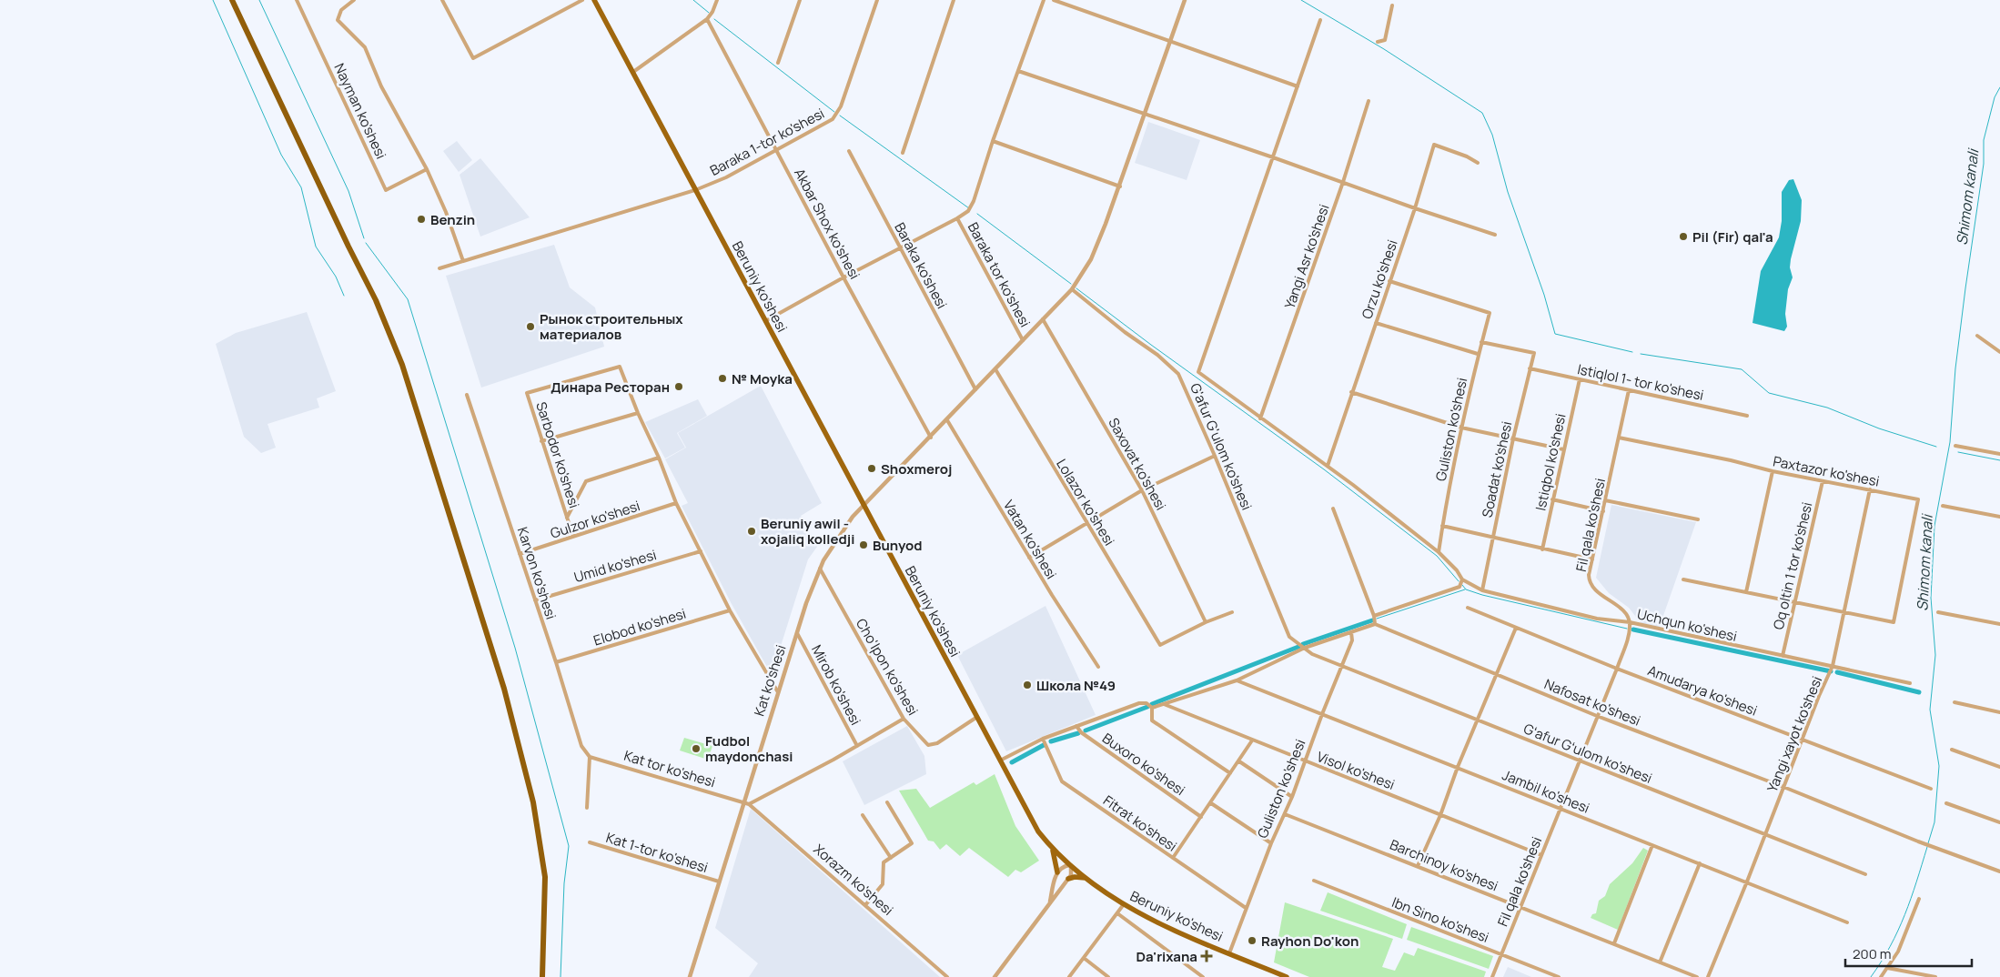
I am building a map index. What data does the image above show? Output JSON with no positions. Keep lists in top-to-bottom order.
{
  "streets": {
    "main road": ["Beruniy ko'shesi"],
    "street": [
      "Nayman ko'shesi",
      "Baraka 1-tor ko'shesi",
      "Akbar Shox ko'shesi",
      "Yangi Asr ko'shesi",
      "Baraka ko'shesi",
      "Baraka tor ko'shesi",
      "Orzu ko'shesi",
      "Istiqlol 1- tor ko'shesi",
      "Guliston ko'shesi",
      "G'afur G'ulom ko'shesi",
      "Sarbodor ko'shesi",
      "Istiqbol ko'shesi",
      "Saxovat ko'shesi",
      "Soadat ko'shesi",
      "Paxtazor ko'shesi",
      "Lolazor ko'shesi",
      "Gulzor ko'shesi",
      "Fil qala ko'shesi",
      "Vatan ko'shesi",
      "Umid ko'shesi",
      "Oq oltin 1 tor ko'shesi",
      "Karvon ko'shesi",
      "Uchqun ko'shesi",
      "Elobod ko'shesi",
      "Cho'lpon ko'shesi",
      "Kat ko'shesi",
      "Mirob ko'shesi",
      "Amudarya ko'shesi",
      "Nafosat ko'shesi",
      "Yangi xayot ko'shesi",
      "Gʻafur Gʻulom ko'shesi",
      "Buxoro ko'shesi",
      "Kat tor ko'shesi",
      "Visol ko'shesi",
      "Jambil ko'shesi",
      "Fitrat ko'shesi",
      "Kat 1-tor ko'shesi",
      "Barchinoy ko'shesi",
      "Xorazm ko'shesi",
      "Ibn Sino ko'shesi"
    ]
  },
  "crossings": [
    ["Baraka 1-tor ko'shesi", "Akbar Shox ko'shesi"],
    ["Baraka 1-tor ko'shesi", "Beruniy ko'shesi"],
    ["Akbar Shox ko'shesi", "Kat ko'shesi"],
    ["Baraka ko'shesi", "Kat ko'shesi"],
    ["Baraka tor ko'shesi", "Kat ko'shesi"],
    ["Orzu ko'shesi", "Guliston ko'shesi"],
    ["Beruniy ko'shesi", "Guliston ko'shesi"],
    ["Beruniy ko'shesi", "Cho'lpon ko'shesi"],
    ["Beruniy ko'shesi", "Kat ko'shesi"],
    ["Istiqlol 1- tor ko'shesi", "Istiqbol ko'shesi"],
    ["Istiqlol 1- tor ko'shesi", "Soadat ko'shesi"],
    ["Istiqlol 1- tor ko'shesi", "Fil qala ko'shesi"],
    ["Guliston ko'shesi", "Soadat ko'shesi"],
    ["Guliston ko'shesi", "Gʻafur Gʻulom ko'shesi"],
    ["Guliston ko'shesi", "Visol ko'shesi"],
    ["Guliston ko'shesi", "Jambil ko'shesi"],
    ["Guliston ko'shesi", "Fitrat ko'shesi"],
    ["Guliston ko'shesi", "Barchinoy ko'shesi"],
    ["G'afur G'ulom ko'shesi", "Kat ko'shesi"],
    ["G'afur G'ulom ko'shesi", "Gʻafur Gʻulom ko'shesi"],
    ["Sarbodor ko'shesi", "Gulzor ko'shesi"],
    ["Saxovat ko'shesi", "Lolazor ko'shesi"],
    ["Saxovat ko'shesi", "Kat ko'shesi"],
    ["Soadat ko'shesi", "Uchqun ko'shesi"],
    ["Paxtazor ko'shesi", "Fil qala ko'shesi"],
    ["Paxtazor ko'shesi", "Oq oltin 1 tor ko'shesi"],
    ["Paxtazor ko'shesi", "Yangi xayot ko'shesi"],
    ["Lolazor ko'shesi", "Kat ko'shesi"],
    ["Gulzor ko'shesi", "Karvon ko'shesi"],
    ["Fil qala ko'shesi", "Uchqun ko'shesi"],
    ["Fil qala ko'shesi", "Amudarya ko'shesi"],
    ["Fil qala ko'shesi", "Nafosat ko'shesi"],
    ["Fil qala ko'shesi", "Gʻafur Gʻulom ko'shesi"],
    ["Fil qala ko'shesi", "Visol ko'shesi"],
    ["Fil qala ko'shesi", "Jambil ko'shesi"],
    ["Fil qala ko'shesi", "Barchinoy ko'shesi"],
    ["Fil qala ko'shesi", "Ibn Sino ko'shesi"],
    ["Vatan ko'shesi", "Kat ko'shesi"],
    ["Umid ko'shesi", "Karvon ko'shesi"],
    ["Oq oltin 1 tor ko'shesi", "Uchqun ko'shesi"],
    ["Karvon ko'shesi", "Elobod ko'shesi"],
    ["Karvon ko'shesi", "Kat tor ko'shesi"],
    ["Uchqun ko'shesi", "Yangi xayot ko'shesi"],
    ["Cho'lpon ko'shesi", "Kat ko'shesi"],
    ["Kat ko'shesi", "Mirob ko'shesi"],
    ["Kat ko'shesi", "Kat tor ko'shesi"],
    ["Kat ko'shesi", "Kat 1-tor ko'shesi"],
    ["Kat ko'shesi", "Xorazm ko'shesi"],
    ["Amudarya ko'shesi", "Yangi xayot ko'shesi"],
    ["Nafosat ko'shesi", "Yangi xayot ko'shesi"],
    ["Yangi xayot ko'shesi", "Gʻafur Gʻulom ko'shesi"],
    ["Yangi xayot ko'shesi", "Jambil ko'shesi"],
    ["Kat tor ko'shesi", "Xorazm ko'shesi"]
  ],
  "water": ["Shimom kanali"],
  "places": {
    "other": [
      "Benzin",
      "Pil (Fir) qal'a",
      "Рынок строительных материалов",
      "№ Moyka",
      "Динара Ресторан",
      "Shoxmeroj",
      "Beruniy awil - xojaliq kolledji",
      "Bunyod",
      "Школа №49",
      "Fudbol maydonchasi",
      "Rayhon Do'kon"
    ],
    "health": ["Da'rixana"]
  },
  "scale_bar": "200 m"
}
